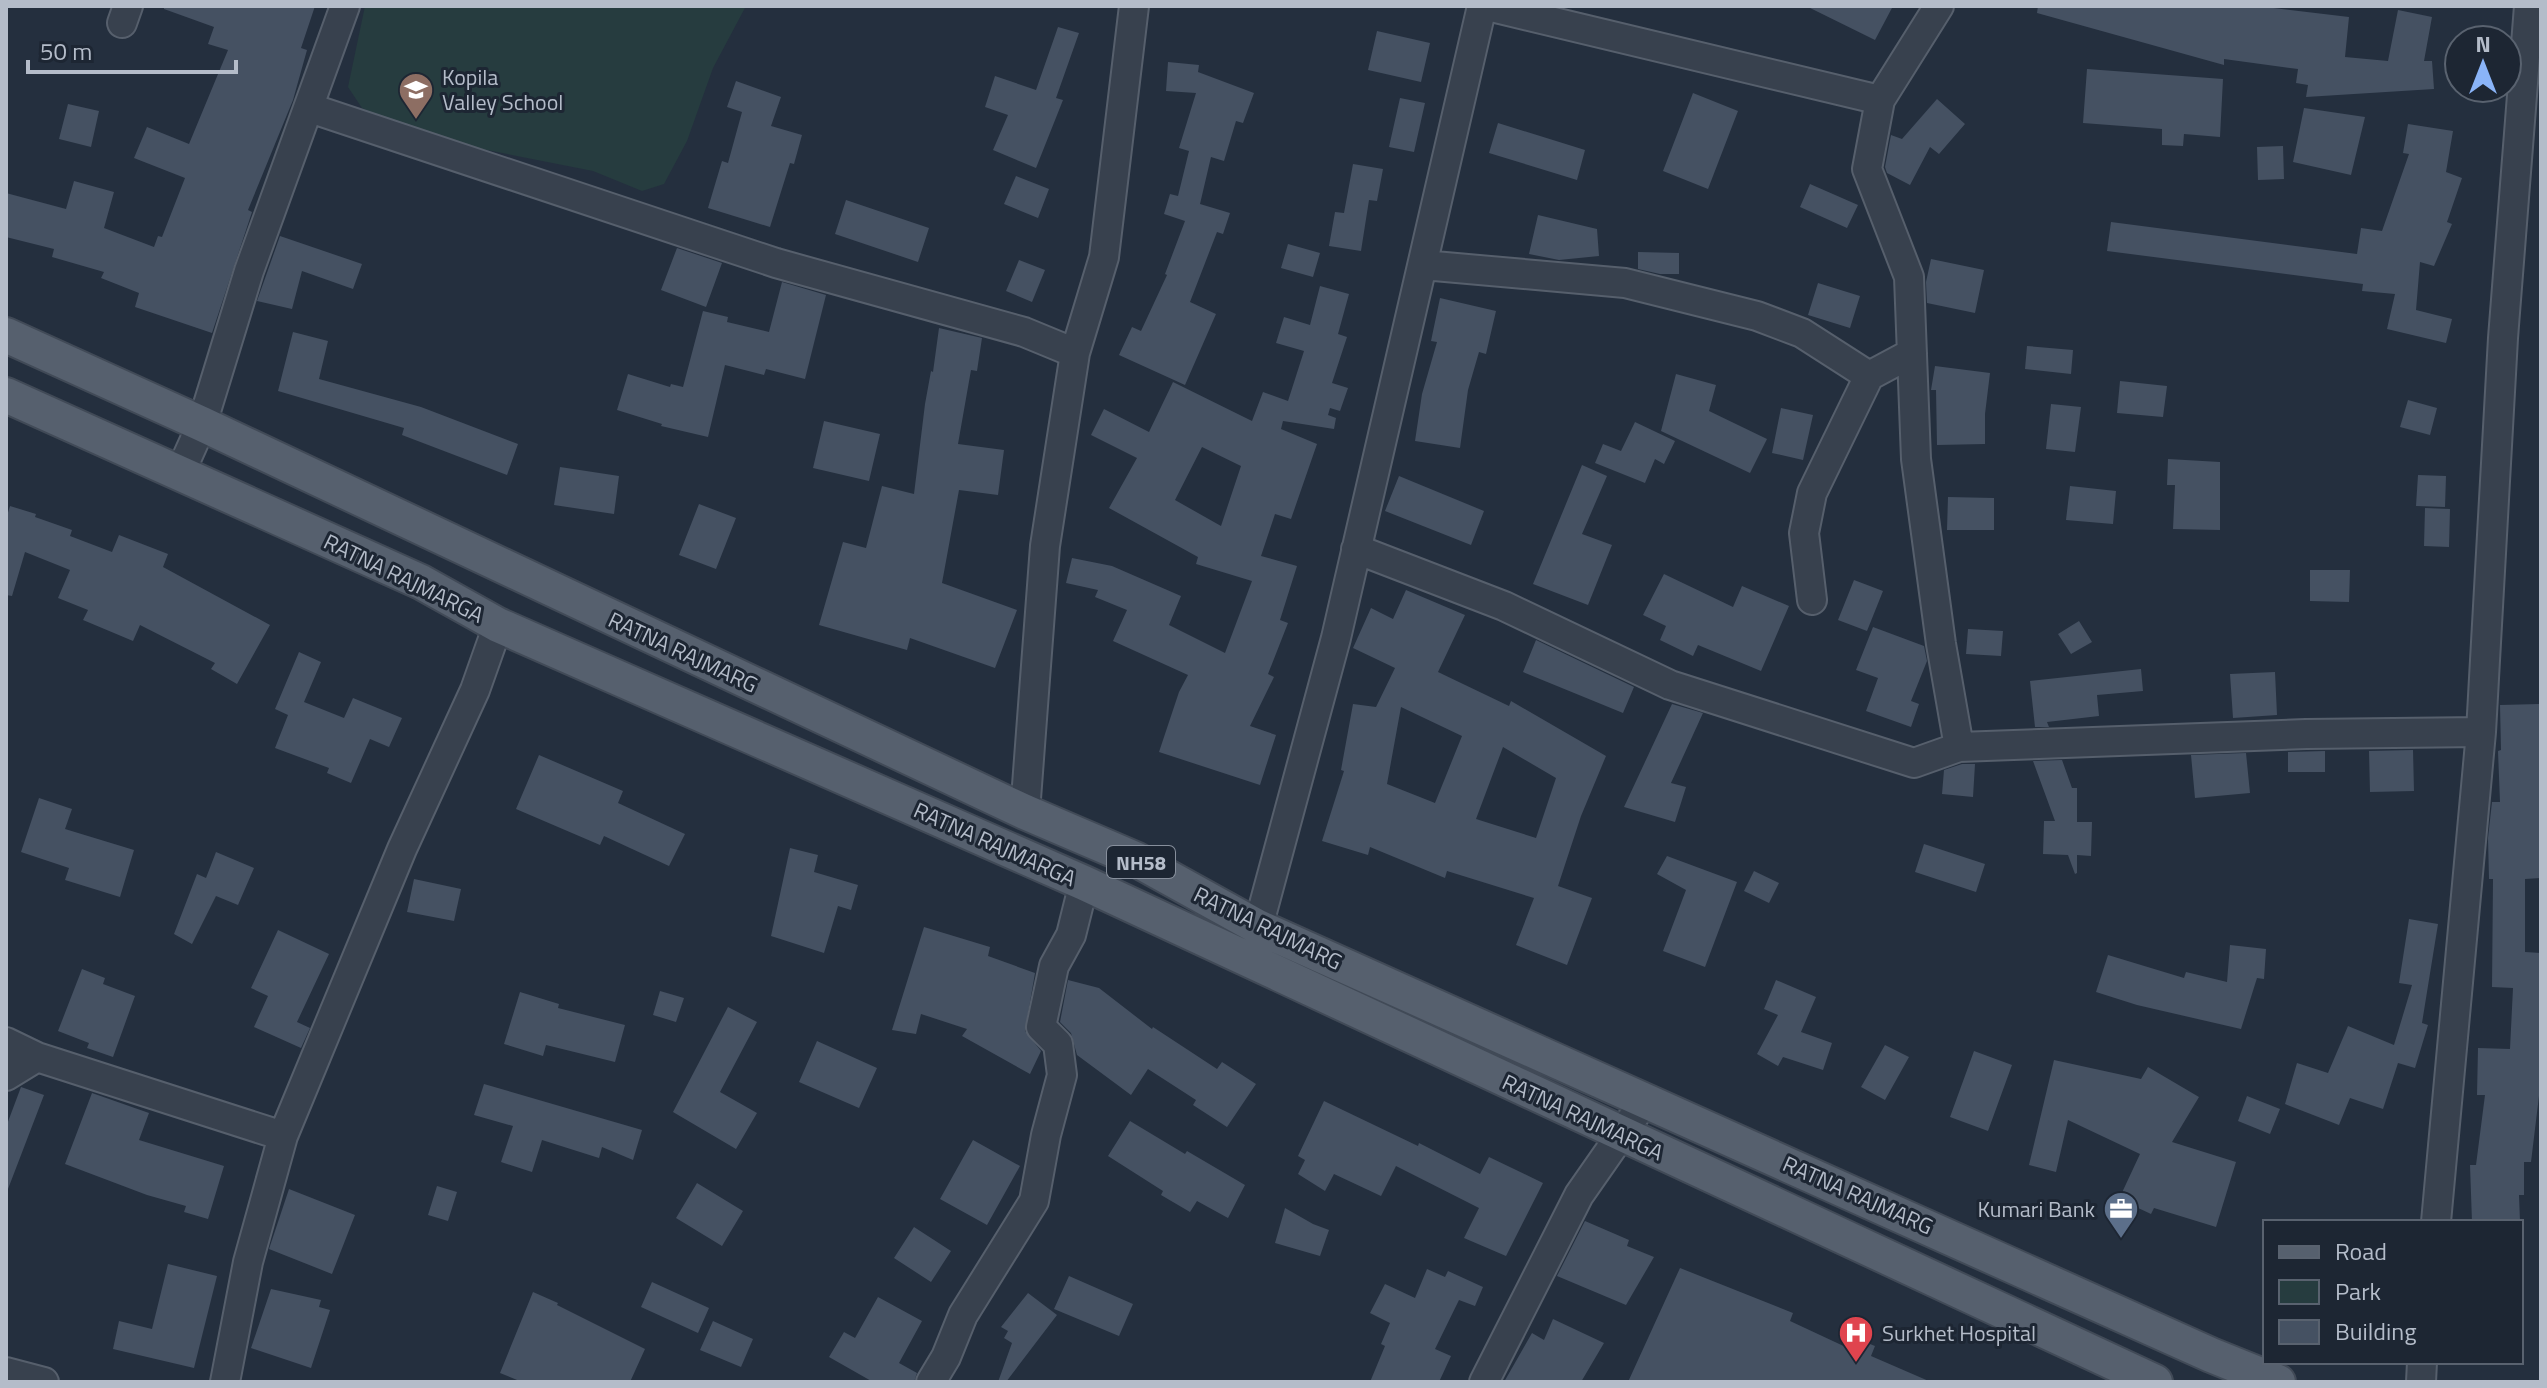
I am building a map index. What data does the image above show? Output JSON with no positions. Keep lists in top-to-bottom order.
{
  "streets": {
    "main road": ["RATNA RAJMARGA", "RATNA RAJMARG", "NH58"]
  },
  "places": {
    "school or university": ["Kopila Valley School"],
    "office": ["Kumari Bank"],
    "hospital": ["Surkhet Hospital"]
  },
  "legend": ["Road", "Park", "Building"],
  "scale_bar": "50 m",
  "north": "top"
}
